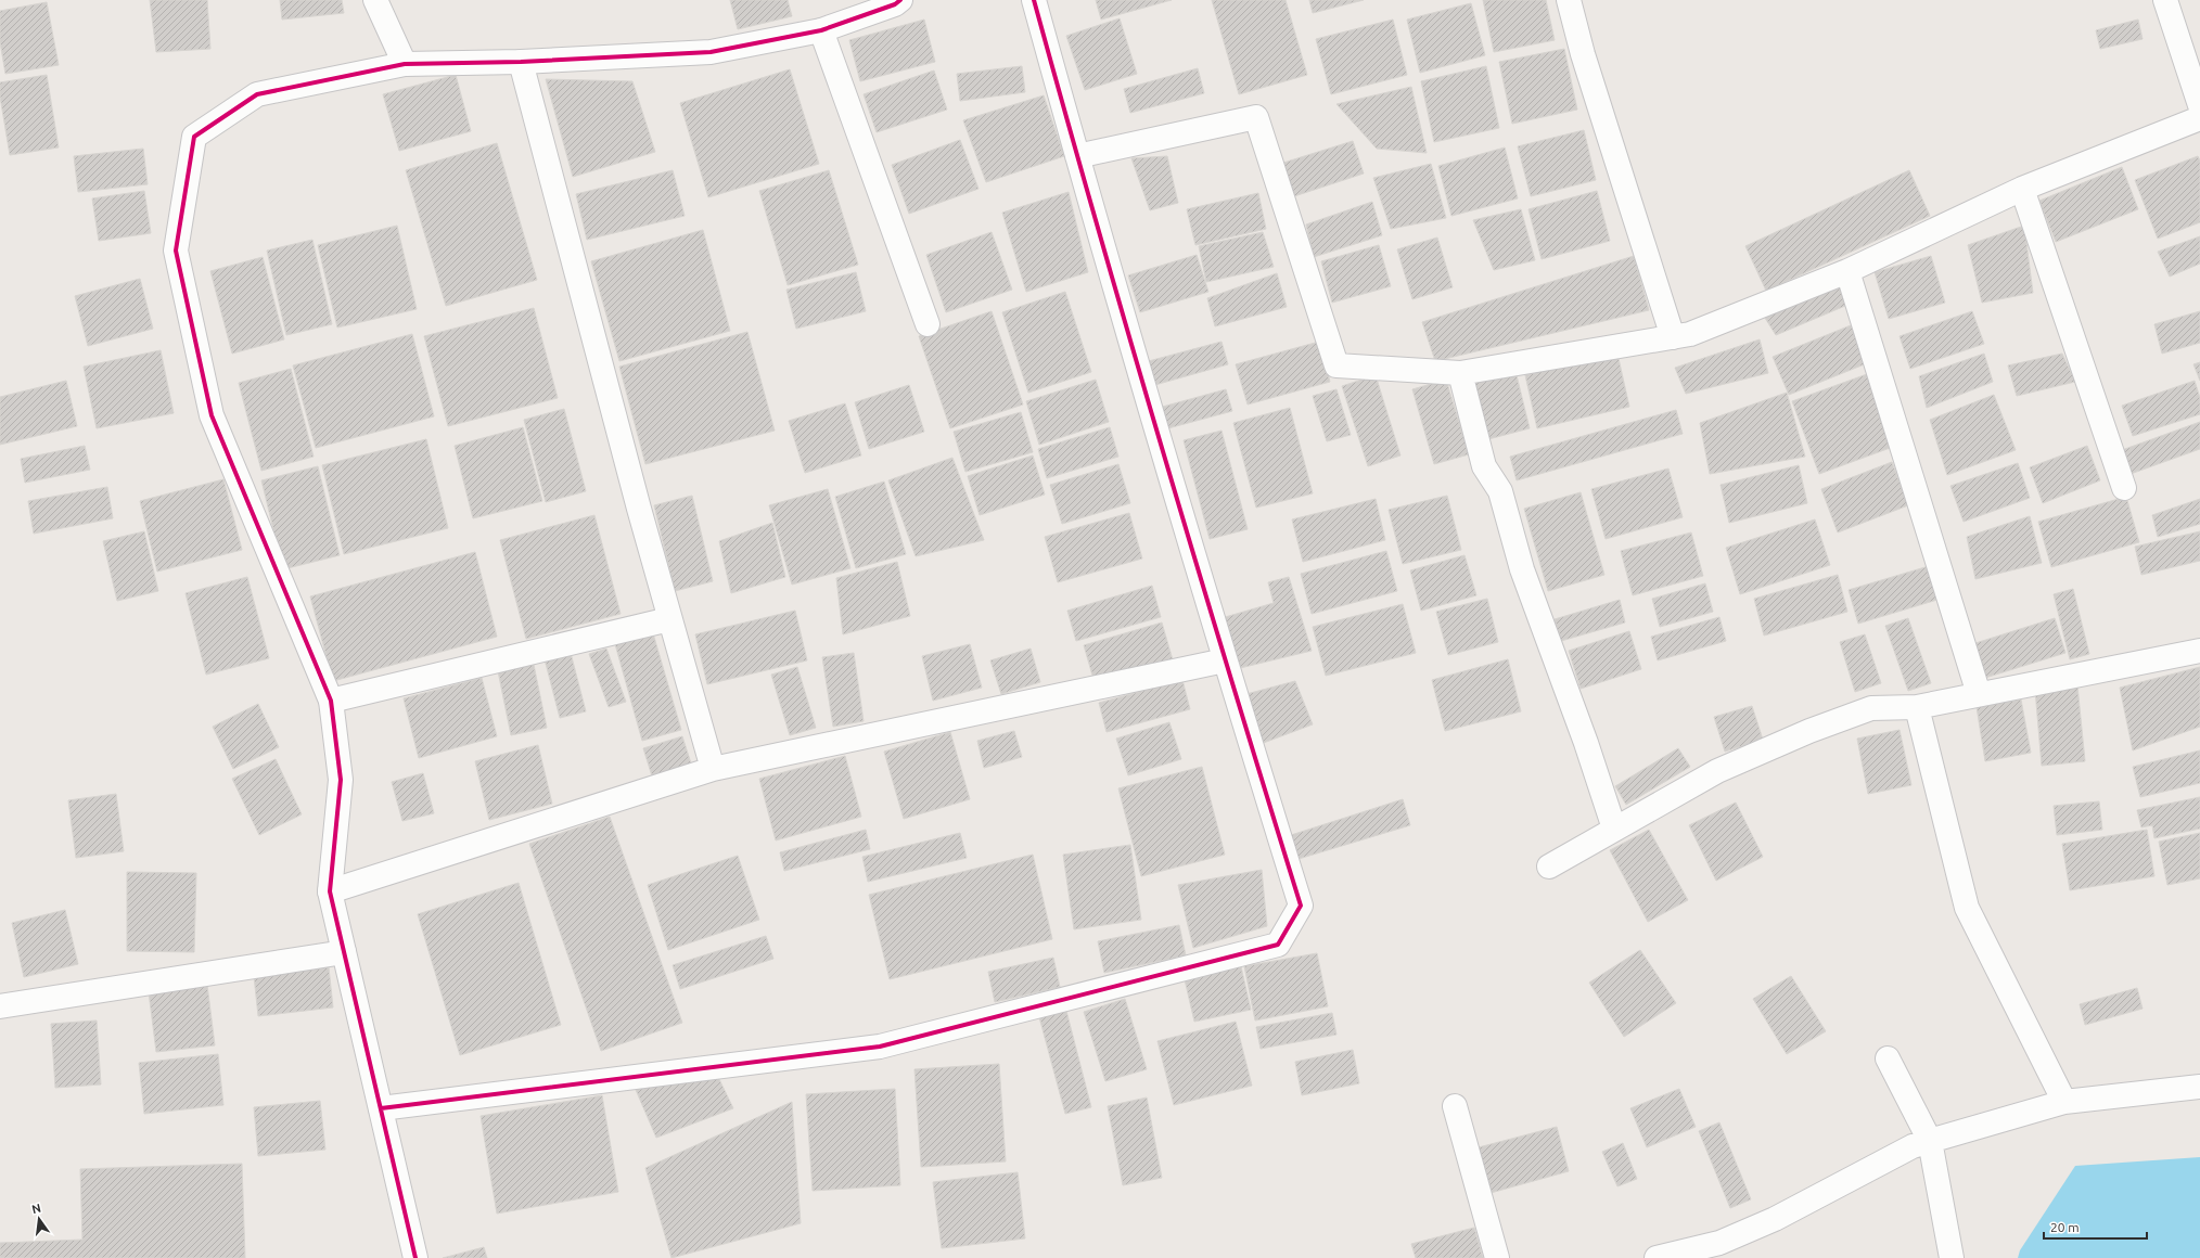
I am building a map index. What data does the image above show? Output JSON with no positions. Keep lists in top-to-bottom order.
{
  "scale_bar": "20 m",
  "north": "top"
}
